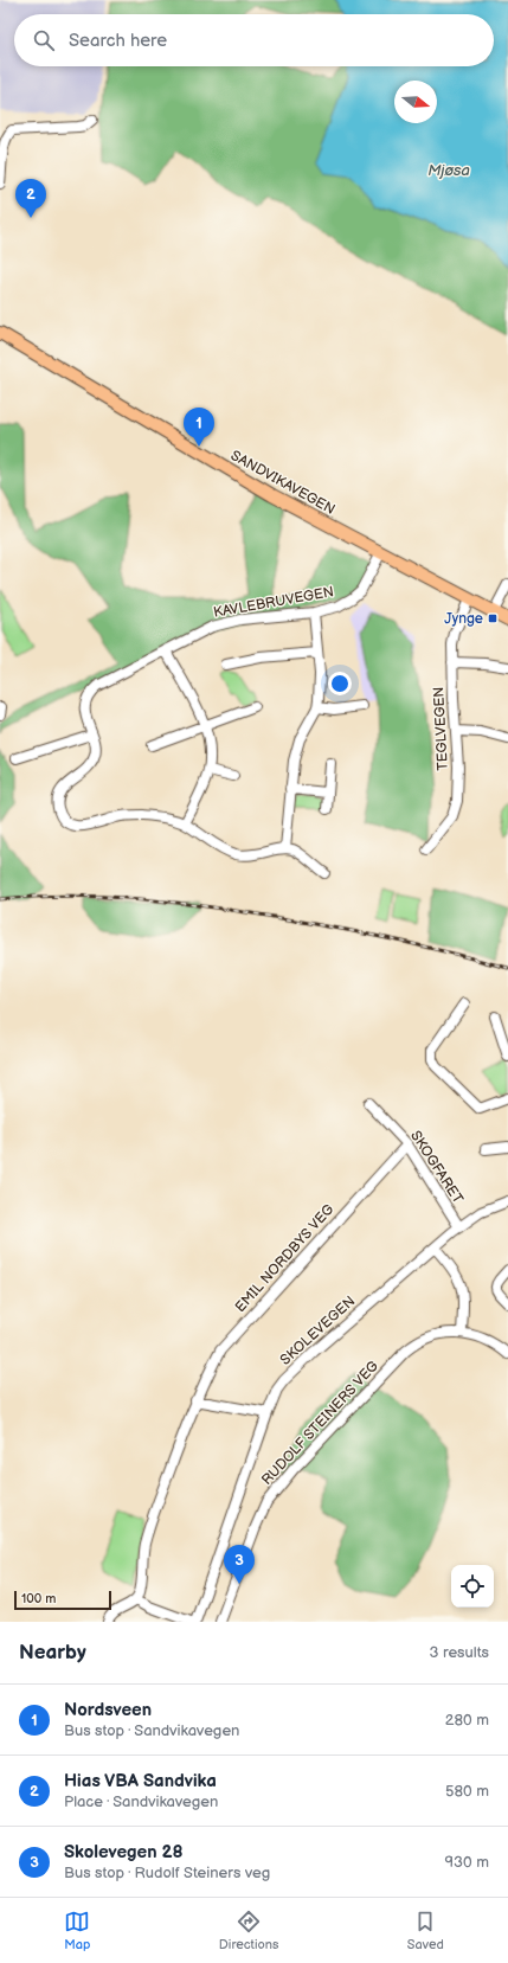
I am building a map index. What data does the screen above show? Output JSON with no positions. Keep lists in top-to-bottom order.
{
  "streets": {
    "main road": ["SANDVIKAVEGEN"],
    "street": [
      "KAVLEBRUVEGEN",
      "TEGLVEGEN",
      "SKOGFARET",
      "EMIL NORDBYS VEG",
      "SKOLEVEGEN",
      "RUDOLF STEINERS VEG"
    ]
  },
  "crossings": [
    ["SANDVIKAVEGEN", "KAVLEBRUVEGEN"],
    ["SANDVIKAVEGEN", "TEGLVEGEN"],
    ["SKOGFARET", "EMIL NORDBYS VEG"],
    ["SKOGFARET", "SKOLEVEGEN"]
  ],
  "water": ["Mjøsa"],
  "places": {
    "transit": ["Jynge"]
  },
  "scale_bar": "100 m",
  "north": "right",
  "page": {
    "search": "Search here",
    "pins": ["2", "1", "3"],
    "scale": "100 m",
    "heading": ["Nearby", "3 results"],
    "list": [
      {
        "mark": "1",
        "name": "Nordsveen",
        "note": "Bus stop · Sandvikavegen",
        "value": "280 m"
      },
      {
        "mark": "2",
        "name": "Hias VBA Sandvika",
        "note": "Place · Sandvikavegen",
        "value": "580 m"
      },
      {
        "mark": "3",
        "name": "Skolevegen 28",
        "note": "Bus stop · Rudolf Steiners veg",
        "value": "930 m"
      }
    ],
    "nav": ["Map", "Directions", "Saved"]
  }
}
